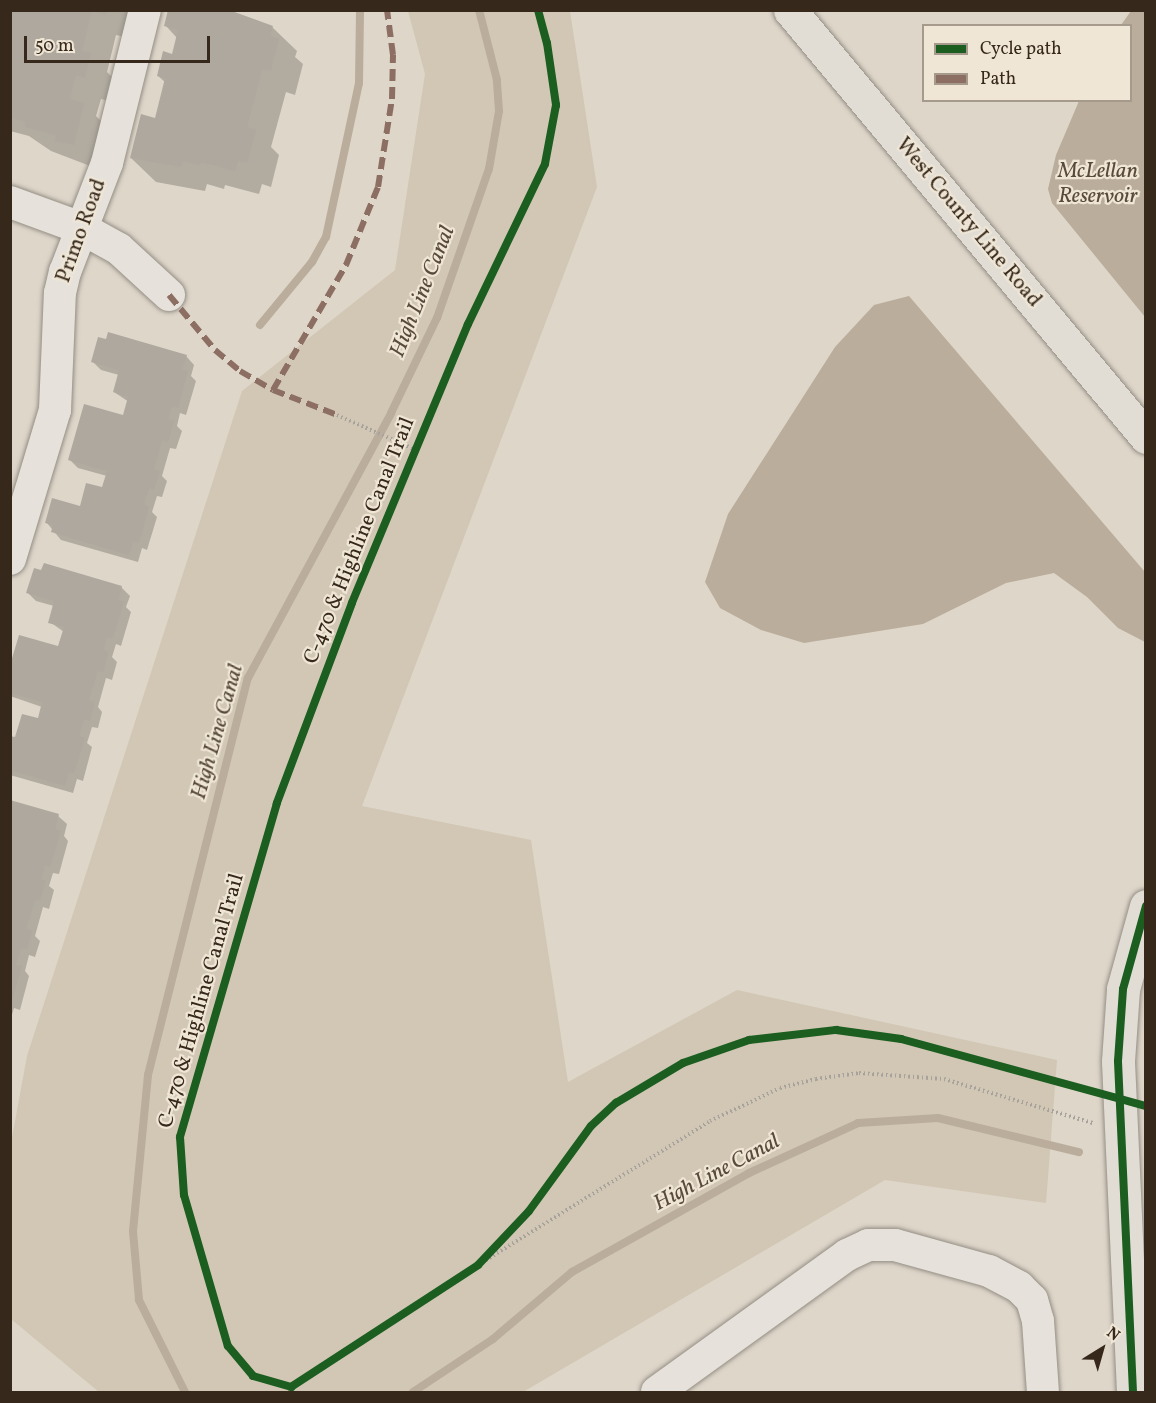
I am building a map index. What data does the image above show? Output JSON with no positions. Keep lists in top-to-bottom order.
{
  "streets": {
    "main road": ["West County Line Road"],
    "street": ["Primo Road"],
    "cycle path": ["C-470 & Highline Canal Trail"]
  },
  "water": ["McLellan Reservoir", "High Line Canal"],
  "legend": ["Cycle path", "Path"],
  "scale_bar": "50 m",
  "north": "top right"
}
